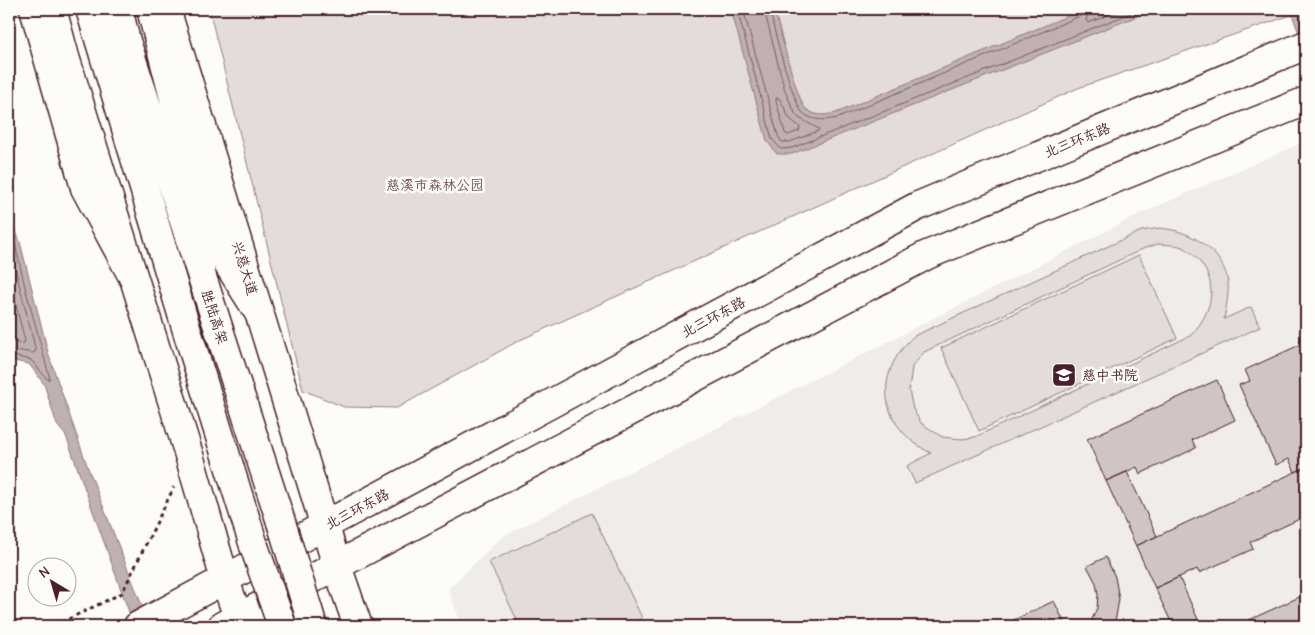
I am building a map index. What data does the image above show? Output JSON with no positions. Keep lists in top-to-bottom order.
{
  "streets": {
    "main road": ["北三环东路", "兴慈大道", "胜陆高架"]
  },
  "crossings": [
    ["北三环东路", "兴慈大道"]
  ],
  "parks": ["慈溪市森林公园"],
  "places": {
    "school or university": ["慈中书院"]
  },
  "north": "top left"
}
